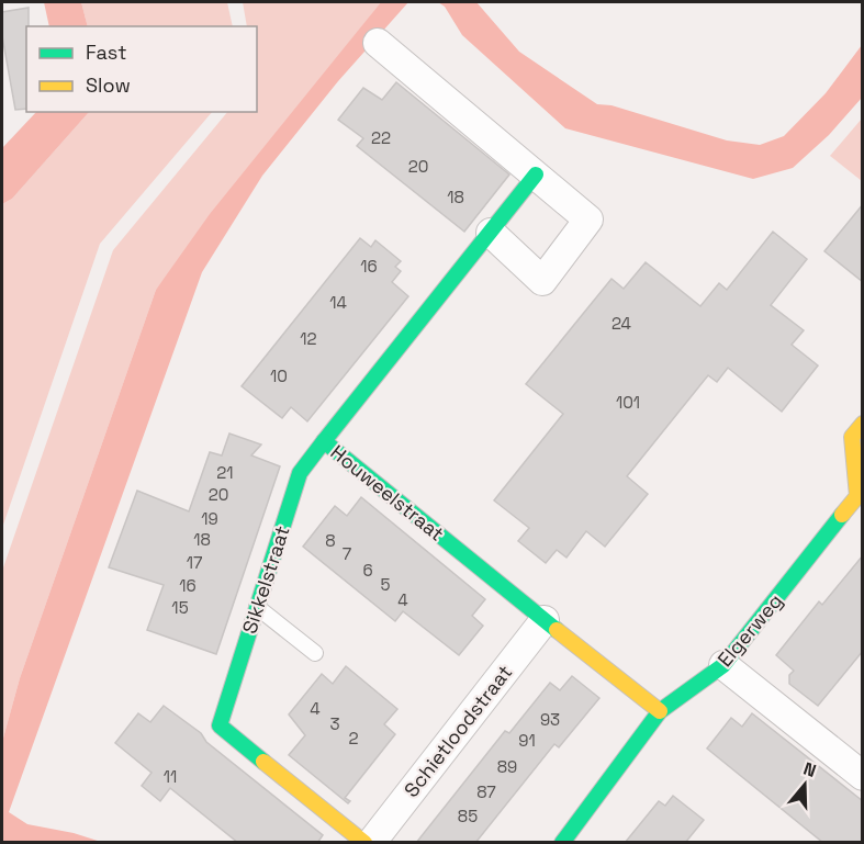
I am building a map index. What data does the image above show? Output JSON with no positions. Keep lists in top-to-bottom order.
{
  "streets": {
    "street": [
      "Houweelstraat",
      "Sikkelstraat",
      "Elgerweg",
      "Schietloodstraat"
    ]
  },
  "crossings": [
    ["Houweelstraat", "Sikkelstraat"],
    ["Houweelstraat", "Elgerweg"],
    ["Houweelstraat", "Schietloodstraat"]
  ],
  "house_numbers": [
    "22",
    "20",
    "18",
    "16",
    "14",
    "24",
    "12",
    "10",
    "101",
    "21",
    "20",
    "19",
    "18",
    "8",
    "7",
    "17",
    "6",
    "5",
    "16",
    "4",
    "15",
    "4",
    "93",
    "3",
    "2",
    "91",
    "89",
    "11",
    "87",
    "85"
  ],
  "legend": ["Fast", "Slow"],
  "north": "top"
}
